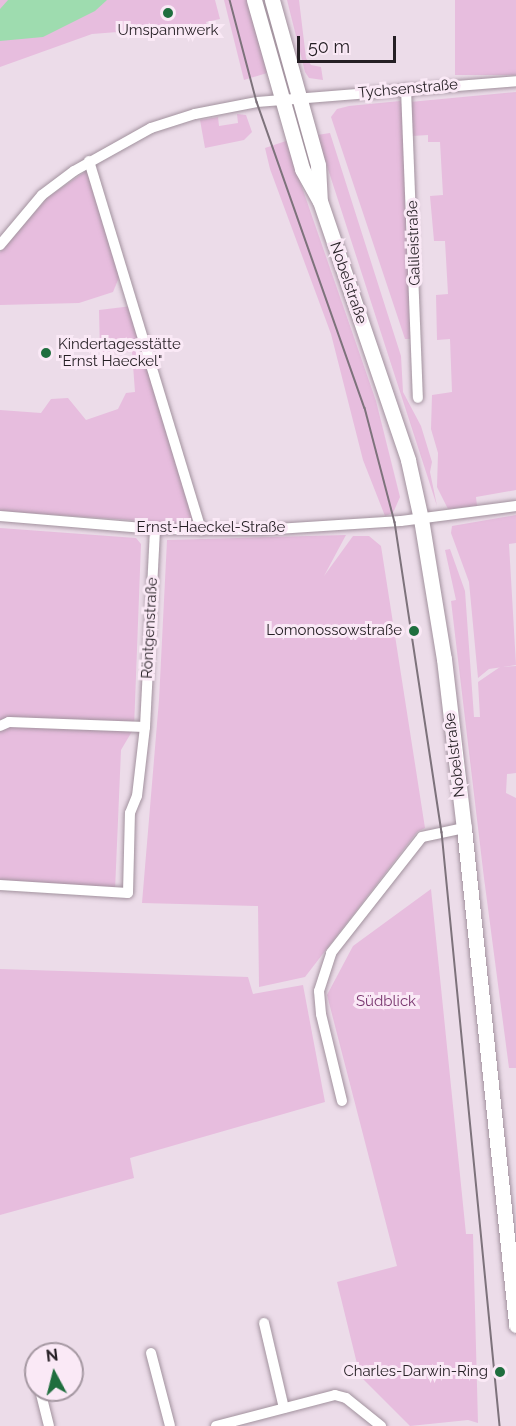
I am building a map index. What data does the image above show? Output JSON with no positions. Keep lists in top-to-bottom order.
{
  "streets": {
    "main road": ["Nobelstraße"],
    "street": [
      "Tychsenstraße",
      "Galileistraße",
      "Ernst-Haeckel-Straße",
      "Röntgenstraße"
    ]
  },
  "crossings": [
    ["Tychsenstraße", "Galileistraße"],
    ["Tychsenstraße", "Nobelstraße"],
    ["Nobelstraße", "Ernst-Haeckel-Straße"],
    ["Ernst-Haeckel-Straße", "Röntgenstraße"]
  ],
  "parks": ["Südblick"],
  "places": [
    "Umspannwerk",
    "Kindertagesstätte \"Ernst Haeckel\"",
    "Lomonossowstraße",
    "Charles-Darwin-Ring"
  ],
  "scale_bar": "50 m",
  "north": "top"
}
